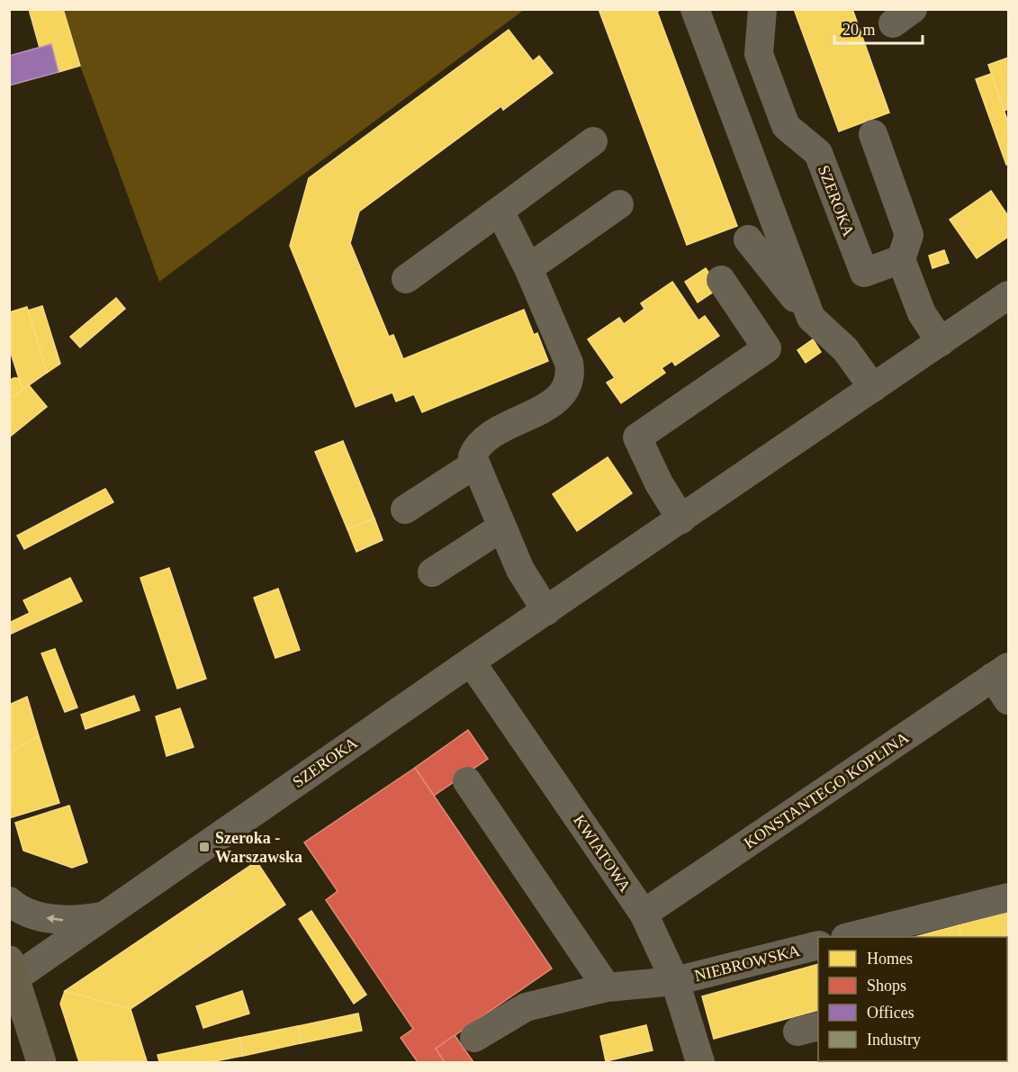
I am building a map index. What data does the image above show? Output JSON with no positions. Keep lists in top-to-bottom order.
{
  "streets": {
    "street": [
      "SZEROKA",
      "KONSTANTEGO KOPLINA",
      "KWIATOWA",
      "NIEBROWSKA"
    ]
  },
  "crossings": [
    ["SZEROKA", "KWIATOWA"],
    ["KONSTANTEGO KOPLINA", "KWIATOWA"],
    ["KWIATOWA", "NIEBROWSKA"]
  ],
  "places": {
    "transit": ["Szeroka - Warszawska"]
  },
  "legend": [
    "Homes",
    "Shops",
    "Offices",
    "Industry"
  ],
  "scale_bar": "20 m"
}
